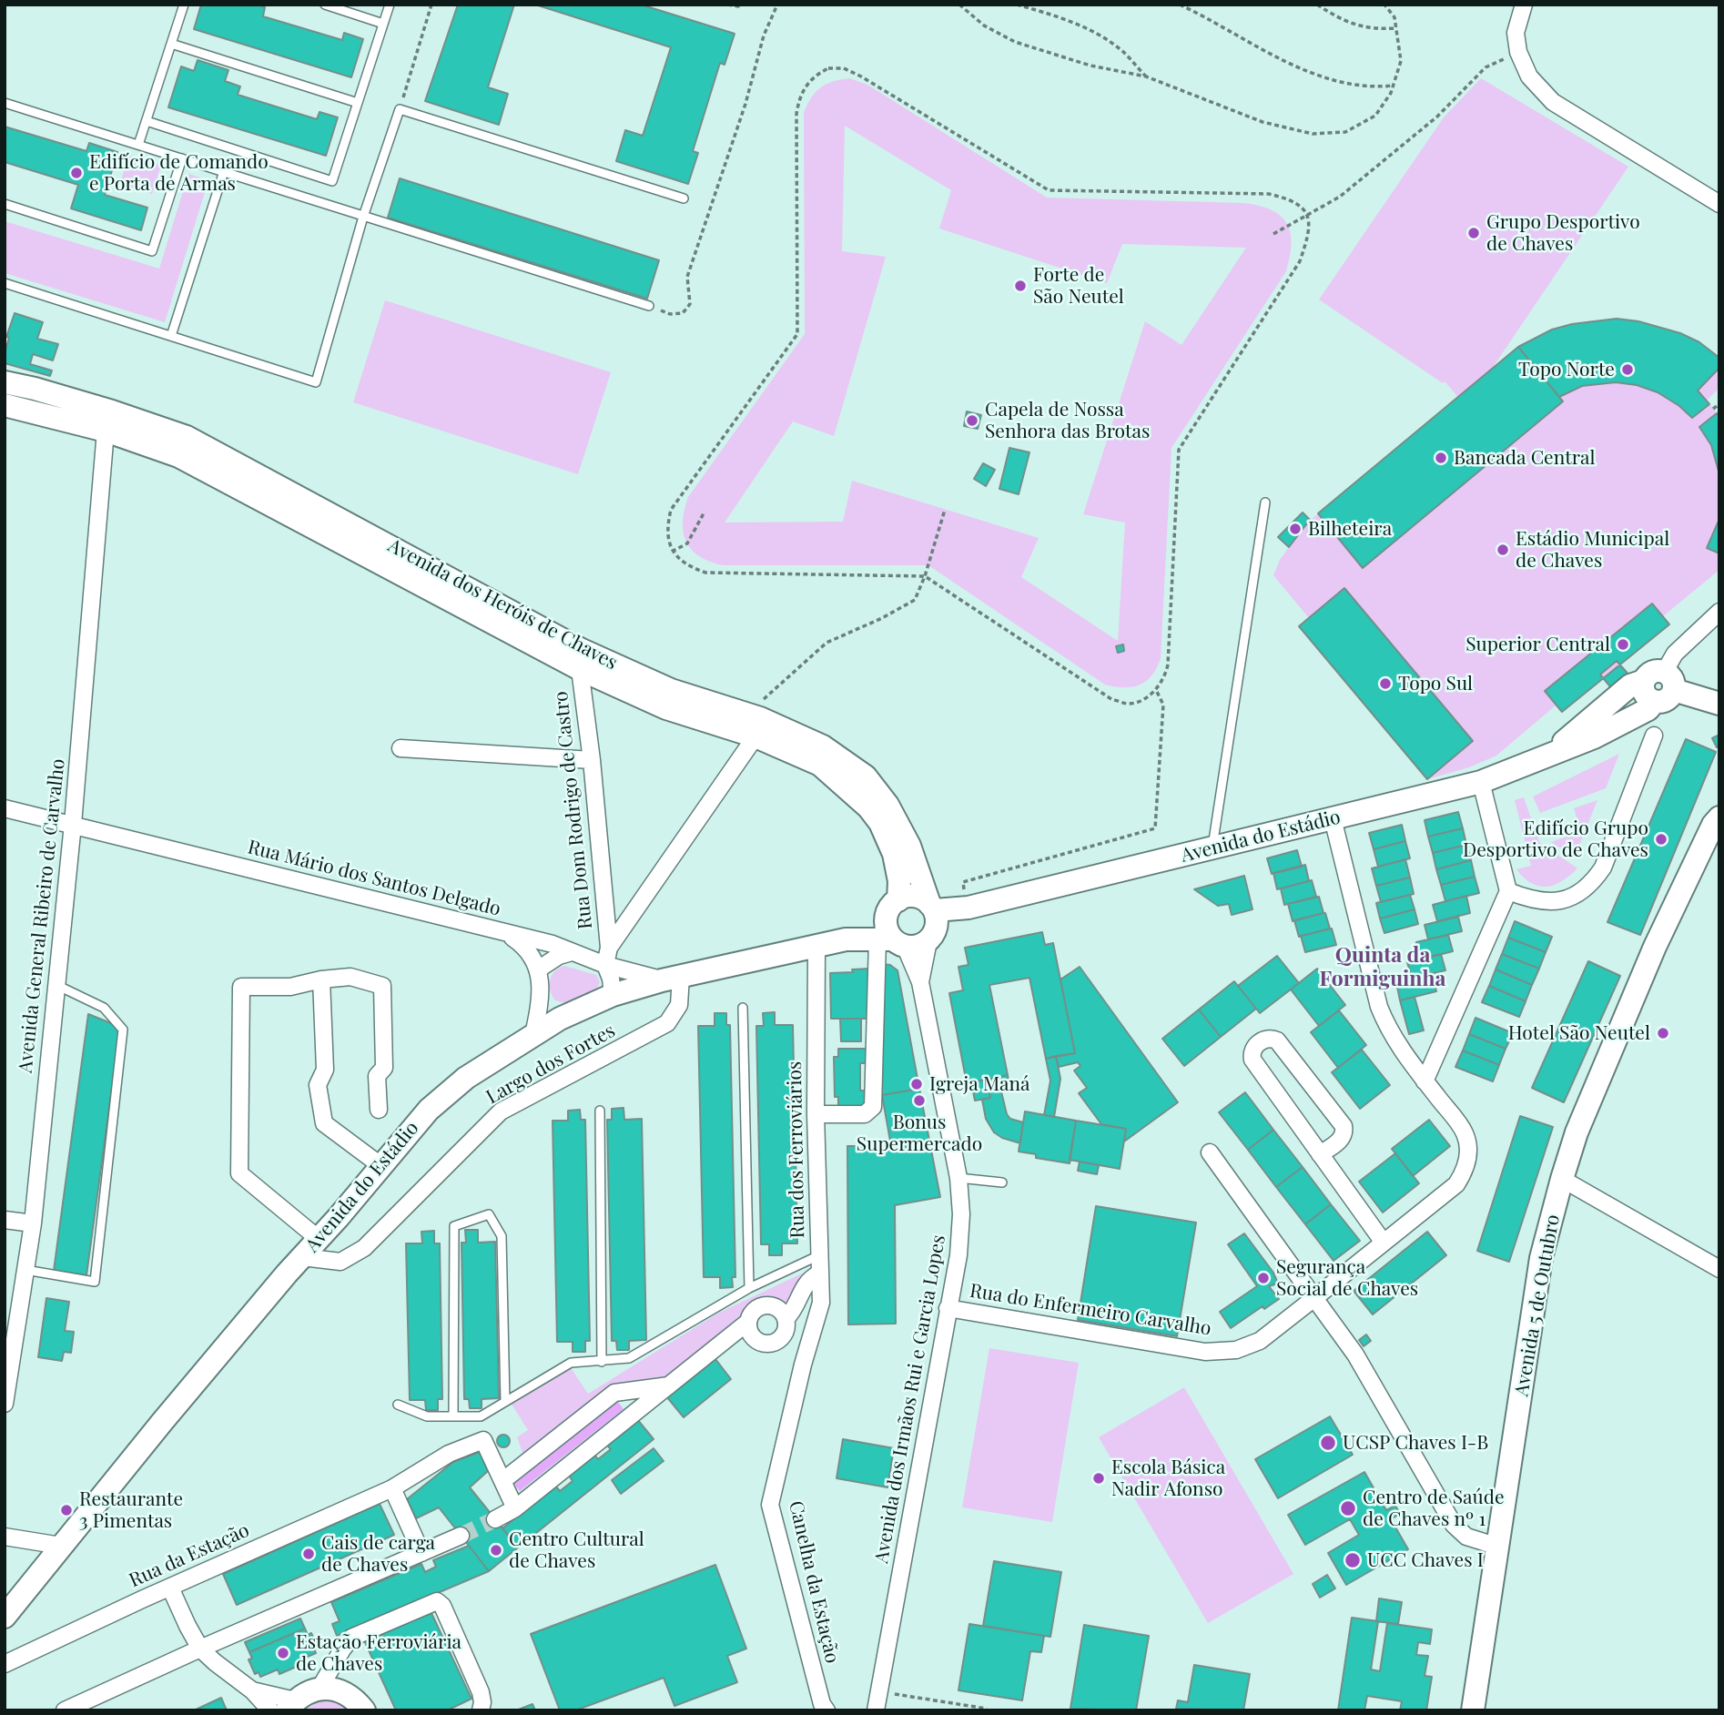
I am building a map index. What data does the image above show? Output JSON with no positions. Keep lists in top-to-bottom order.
{
  "streets": {
    "main road": ["Avenida dos Heróis de Chaves", "Avenida do Estádio", "Avenida 5 de Outubro"],
    "street": [
      "Rua Dom Rodrigo de Castro",
      "Rua Mário dos Santos Delgado",
      "Avenida General Ribeiro de Carvalho",
      "Largo dos Fortes",
      "Rua dos Ferroviários",
      "Rua do Enfermeiro Carvalho",
      "Avenida dos Irmãos Rui e Garcia Lopes",
      "Rua da Estação",
      "Canelha da Estação"
    ]
  },
  "crossings": [
    ["Avenida dos Heróis de Chaves", "Rua Dom Rodrigo de Castro"],
    ["Avenida dos Heróis de Chaves", "Avenida do Estádio"],
    ["Avenida dos Heróis de Chaves", "Avenida General Ribeiro de Carvalho"],
    ["Avenida do Estádio", "Rua Mário dos Santos Delgado"],
    ["Avenida do Estádio", "Largo dos Fortes"],
    ["Avenida do Estádio", "Rua dos Ferroviários"],
    ["Avenida do Estádio", "Rua do Enfermeiro Carvalho"],
    ["Rua Mário dos Santos Delgado", "Avenida General Ribeiro de Carvalho"],
    ["Rua Mário dos Santos Delgado", "Largo dos Fortes"],
    ["Rua dos Ferroviários", "Canelha da Estação"],
    ["Rua do Enfermeiro Carvalho", "Avenida dos Irmãos Rui e Garcia Lopes"]
  ],
  "districts": ["Quinta da Formiguinha"],
  "places": [
    "Edifício de Comando e Porta de Armas",
    "Grupo Desportivo de Chaves",
    "Forte de São Neutel",
    "Topo Norte",
    "Capela de Nossa Senhora das Brotas",
    "Bancada Central",
    "Bilheteira",
    "Estádio Municipal de Chaves",
    "Superior Central",
    "Topo Sul",
    "Edifício Grupo Desportivo de Chaves",
    "Hotel São Neutel",
    "Igreja Maná",
    "Bonus Supermercado",
    "Segurança Social de Chaves",
    "UCSP Chaves I-B",
    "Escola Básica Nadir Afonso",
    "Centro de Saúde de Chaves nº 1",
    "Restaurante 3 Pimentas",
    "Centro Cultural de Chaves",
    "Cais de carga de Chaves",
    "UCC Chaves I",
    "Estação Ferroviária de Chaves"
  ]
}
